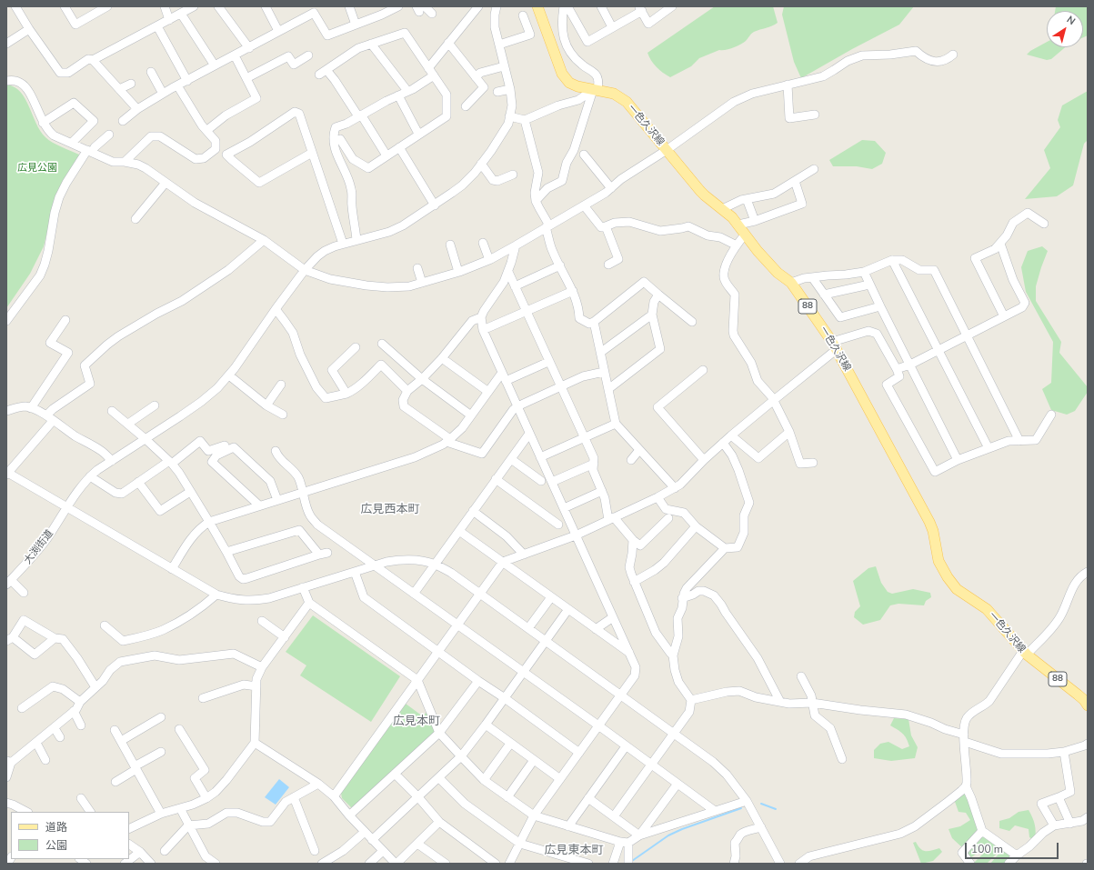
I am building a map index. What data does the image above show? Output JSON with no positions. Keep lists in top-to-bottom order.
{
  "streets": {
    "main road": ["一色久沢線", "88"],
    "street": ["大渕街道"]
  },
  "districts": ["広見西本町", "広見本町", "広見東本町"],
  "parks": ["広見公園"],
  "legend": ["道路", "公園"],
  "scale_bar": "100 m",
  "north": "top right"
}
